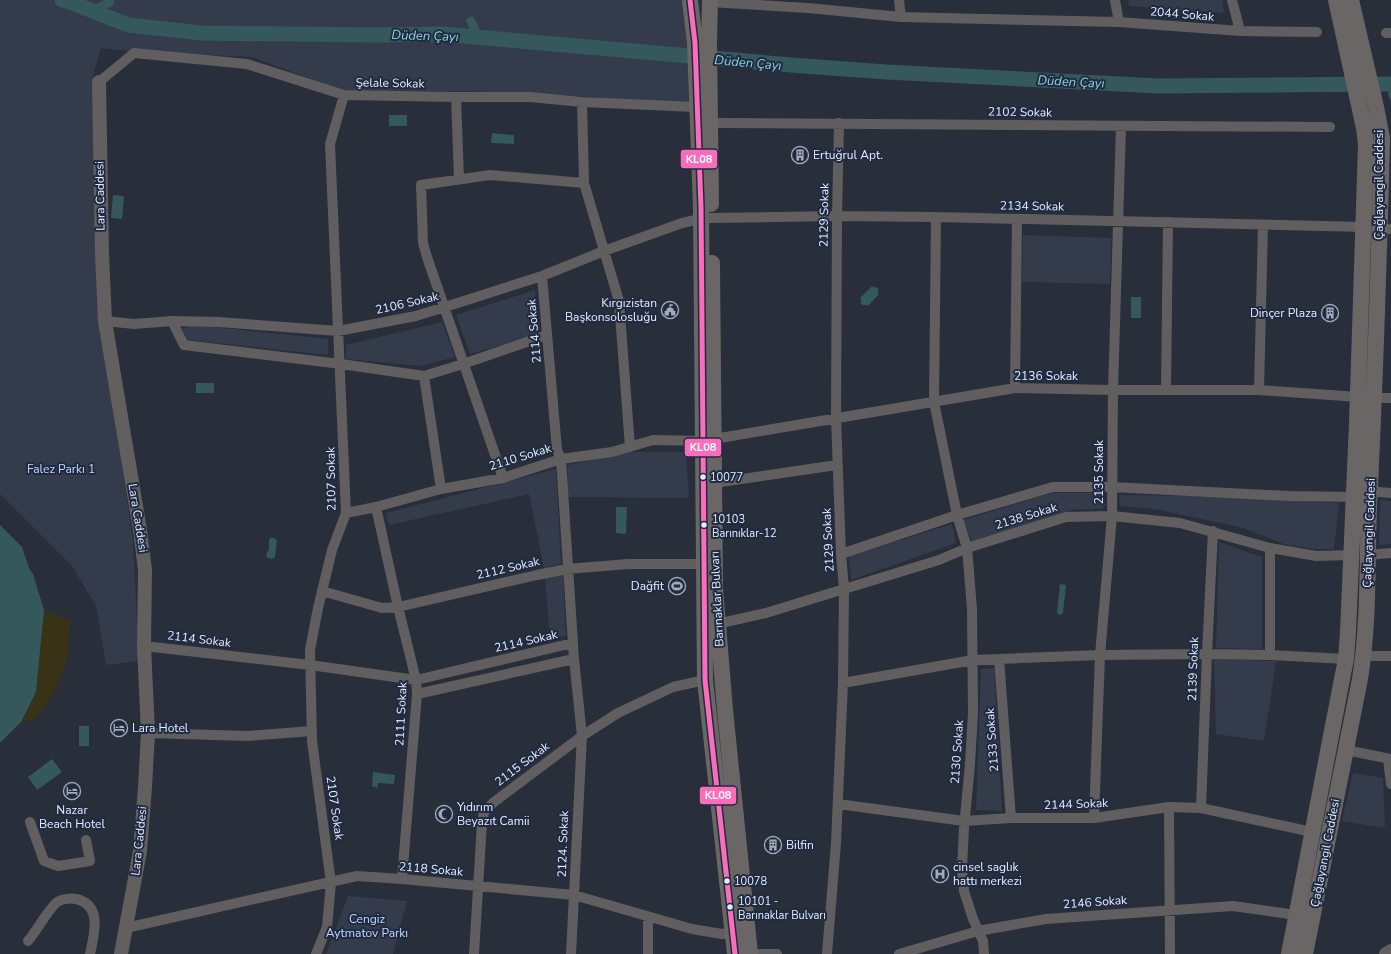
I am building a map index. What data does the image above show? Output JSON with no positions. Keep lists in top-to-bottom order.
{
  "streets": {
    "main road": ["Çağlayangil Caddesi", "Barınaklar Bulvarı"],
    "street": [
      "2044 Sokak",
      "Şelale Sokak",
      "2102 Sokak",
      "Lara Caddesi",
      "2134 Sokak",
      "2129 Sokak",
      "2106 Sokak",
      "2114 Sokak",
      "2136 Sokak",
      "2110 Sokak",
      "2135 Sokak",
      "2107 Sokak",
      "2138 Sokak",
      "2112 Sokak",
      "2139 Sokak",
      "2111 Sokak",
      "2133 Sokak",
      "2130 Sokak",
      "2115 Sokak",
      "2144 Sokak",
      "2124. Sokak",
      "2118 Sokak",
      "2146 Sokak"
    ]
  },
  "crossings": [
    ["Şelale Sokak", "Lara Caddesi"],
    ["Şelale Sokak", "2107 Sokak"],
    ["2102 Sokak", "2129 Sokak"],
    ["2102 Sokak", "2135 Sokak"],
    ["2102 Sokak", "Barınaklar Bulvarı"],
    ["Çağlayangil Caddesi", "2134 Sokak"],
    ["Çağlayangil Caddesi", "2136 Sokak"],
    ["Çağlayangil Caddesi", "2138 Sokak"],
    ["Çağlayangil Caddesi", "2144 Sokak"],
    ["Çağlayangil Caddesi", "2146 Sokak"],
    ["Lara Caddesi", "2106 Sokak"],
    ["Lara Caddesi", "2114 Sokak"],
    ["Lara Caddesi", "2118 Sokak"],
    ["2134 Sokak", "2129 Sokak"],
    ["2134 Sokak", "2106 Sokak"],
    ["2134 Sokak", "2135 Sokak"],
    ["2134 Sokak", "Barınaklar Bulvarı"],
    ["2134 Sokak", "2130 Sokak"],
    ["2129 Sokak", "2136 Sokak"],
    ["2129 Sokak", "2138 Sokak"],
    ["2129 Sokak", "2144 Sokak"],
    ["2106 Sokak", "2114 Sokak"],
    ["2106 Sokak", "2107 Sokak"],
    ["2106 Sokak", "Barınaklar Bulvarı"],
    ["2114 Sokak", "2110 Sokak"],
    ["2114 Sokak", "2107 Sokak"],
    ["2114 Sokak", "2112 Sokak"],
    ["2114 Sokak", "2111 Sokak"],
    ["2114 Sokak", "2124. Sokak"],
    ["2136 Sokak", "2110 Sokak"],
    ["2136 Sokak", "2135 Sokak"],
    ["2136 Sokak", "Barınaklar Bulvarı"],
    ["2136 Sokak", "2130 Sokak"],
    ["2110 Sokak", "2107 Sokak"],
    ["2110 Sokak", "Barınaklar Bulvarı"],
    ["2110 Sokak", "2111 Sokak"],
    ["2135 Sokak", "2138 Sokak"],
    ["2135 Sokak", "2144 Sokak"],
    ["2107 Sokak", "2112 Sokak"],
    ["2107 Sokak", "2118 Sokak"],
    ["2138 Sokak", "Barınaklar Bulvarı"],
    ["2138 Sokak", "2139 Sokak"],
    ["2138 Sokak", "2130 Sokak"],
    ["2112 Sokak", "Barınaklar Bulvarı"],
    ["2112 Sokak", "2111 Sokak"],
    ["Barınaklar Bulvarı", "2115 Sokak"],
    ["Barınaklar Bulvarı", "2118 Sokak"],
    ["2139 Sokak", "2144 Sokak"],
    ["2111 Sokak", "2118 Sokak"],
    ["2133 Sokak", "2144 Sokak"],
    ["2130 Sokak", "2144 Sokak"],
    ["2130 Sokak", "2146 Sokak"],
    ["2115 Sokak", "2124. Sokak"],
    ["2115 Sokak", "2118 Sokak"],
    ["2124. Sokak", "2118 Sokak"]
  ],
  "water": ["Düden Çayı"],
  "parks": ["Falez Parkı 1", "Cengiz Aytmatov Parkı"],
  "places": {
    "building": ["Ertuğrul Apt.", "Dinçer Plaza", "Bilfin"],
    "public building": ["Kırgızistan Başkonsolosluğu"],
    "other": [
      "10077",
      "10103 Barınıklar-12",
      "10078",
      "10101 - Barınaklar Bulvarı"
    ],
    "sports": ["Dağfit"],
    "hotel": ["Lara Hotel", "Nazar Beach Hotel"],
    "mosque": ["Yıdırım Beyazıt Camii"],
    "hospital": ["cinsel saglık hattı merkezi"]
  },
  "lines": ["transit line KL08"]
}
